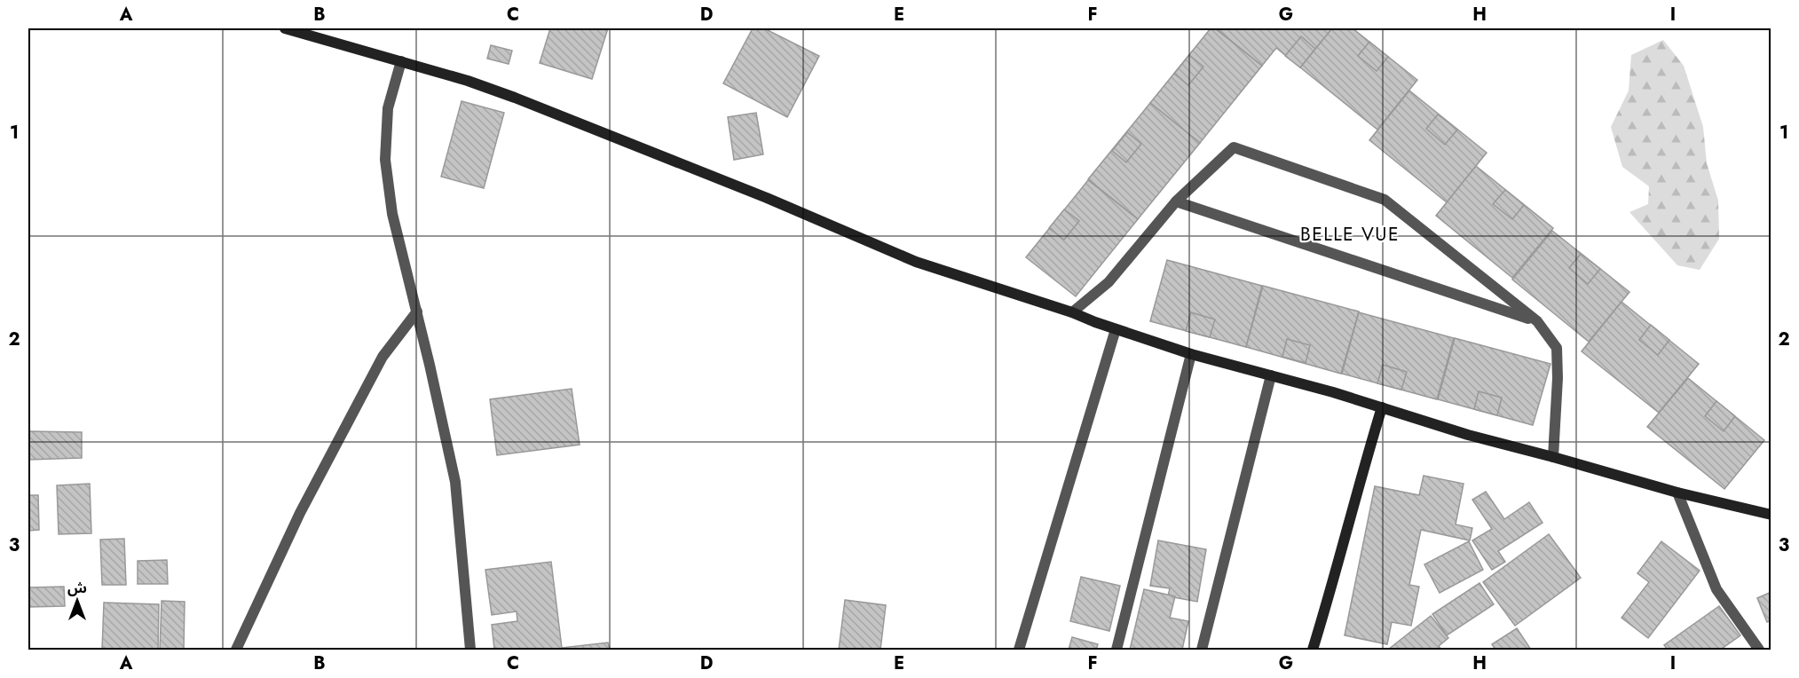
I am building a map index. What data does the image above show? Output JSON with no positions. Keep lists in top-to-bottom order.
{
  "districts": ["BELLE VUE"],
  "north": "top",
  "grid": {
    "columns": [
      "A",
      "B",
      "C",
      "D",
      "E",
      "F",
      "G",
      "H",
      "I"
    ],
    "rows": ["1", "2", "3"]
  }
}
